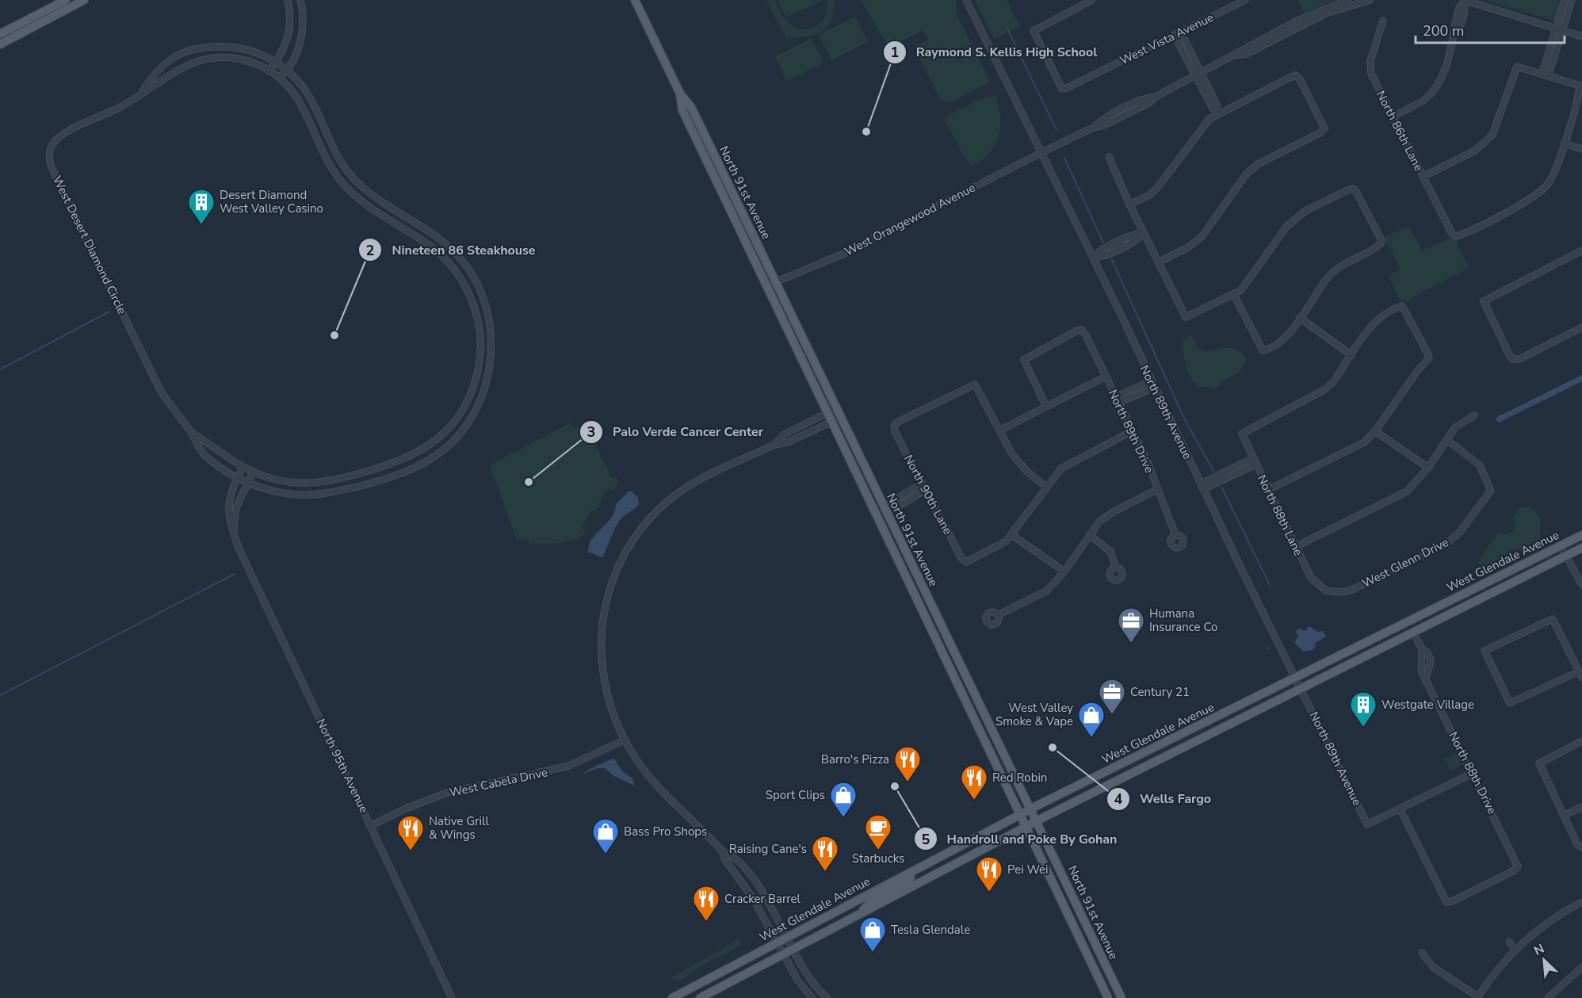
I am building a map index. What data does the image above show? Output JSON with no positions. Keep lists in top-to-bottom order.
{
  "streets": {
    "main road": ["North 91st Avenue", "West Glendale Avenue"],
    "street": [
      "West Vista Avenue",
      "North 86th Lane",
      "West Orangewood Avenue",
      "West Desert Diamond Circle",
      "North 89th Avenue",
      "North 89th Drive",
      "North 90th Lane",
      "North 88th Lane",
      "West Glenn Drive",
      "North 95th Avenue",
      "North 88th Drive",
      "West Cabela Drive"
    ]
  },
  "crossings": [
    ["North 91st Avenue", "West Orangewood Avenue"],
    ["North 91st Avenue", "West Glendale Avenue"],
    ["West Orangewood Avenue", "North 89th Avenue"],
    ["West Desert Diamond Circle", "North 95th Avenue"],
    ["North 89th Avenue", "West Glendale Avenue"],
    ["North 89th Avenue", "North 88th Drive"],
    ["North 88th Lane", "West Glenn Drive"],
    ["North 95th Avenue", "West Cabela Drive"]
  ],
  "places": {
    "other": [
      "Raymond S. Kellis High School",
      "Nineteen 86 Steakhouse",
      "Palo Verde Cancer Center",
      "Wells Fargo",
      "Handroll and Poke By Gohan"
    ],
    "building": ["Desert Diamond West Valley Casino", "Westgate Village"],
    "office": ["Humana Insurance Co", "Century 21"],
    "shop": [
      "West Valley Smoke & Vape",
      "Sport Clips",
      "Bass Pro Shops",
      "Tesla Glendale"
    ],
    "restaurant": [
      "Barro's Pizza",
      "Red Robin",
      "Native Grill & Wings",
      "Raising Cane's",
      "Pei Wei",
      "Cracker Barrel"
    ],
    "cafe": ["Starbucks"]
  },
  "scale_bar": "200 m",
  "north": "top left"
}
